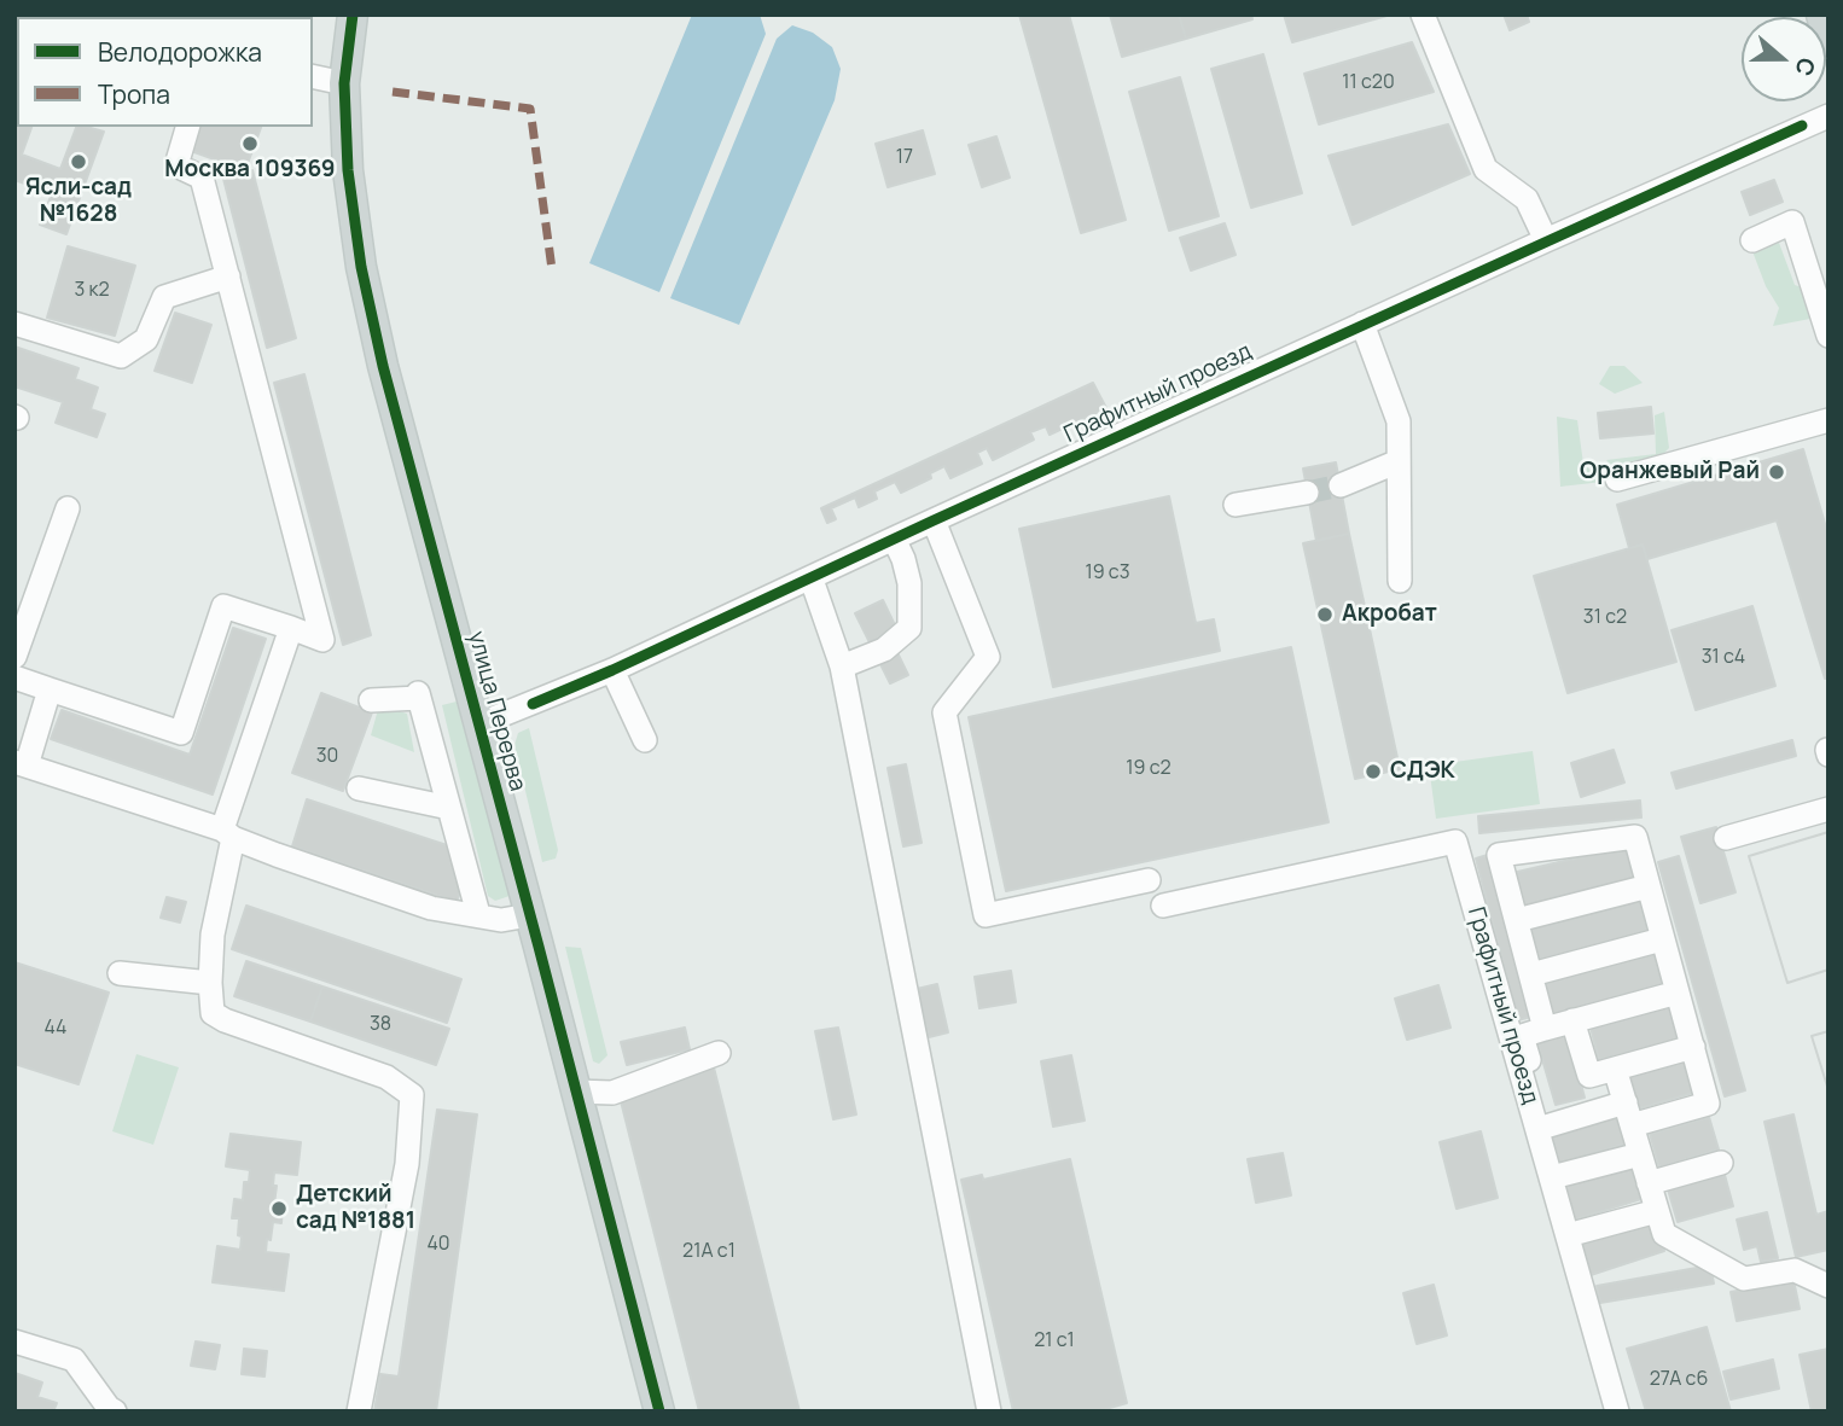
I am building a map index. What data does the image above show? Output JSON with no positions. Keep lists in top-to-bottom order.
{
  "streets": {
    "main road": ["улица Перерва"],
    "street": ["Графитный проезд"]
  },
  "crossings": [
    ["Графитный проезд", "улица Перерва"]
  ],
  "places": [
    "Москва 109369",
    "Ясли-сад №1628",
    "Оранжевый Рай",
    "Акробат",
    "СДЭК",
    "Детский сад №1881"
  ],
  "house_numbers": [
    "11 c20",
    "17",
    "3 к2",
    "19 с3",
    "31 с2",
    "31 с4",
    "30",
    "19 с2",
    "38",
    "44",
    "40",
    "21А с1",
    "21 с1",
    "27A с6"
  ],
  "legend": ["Велодорожка", "Тропа"],
  "north": "right"
}
